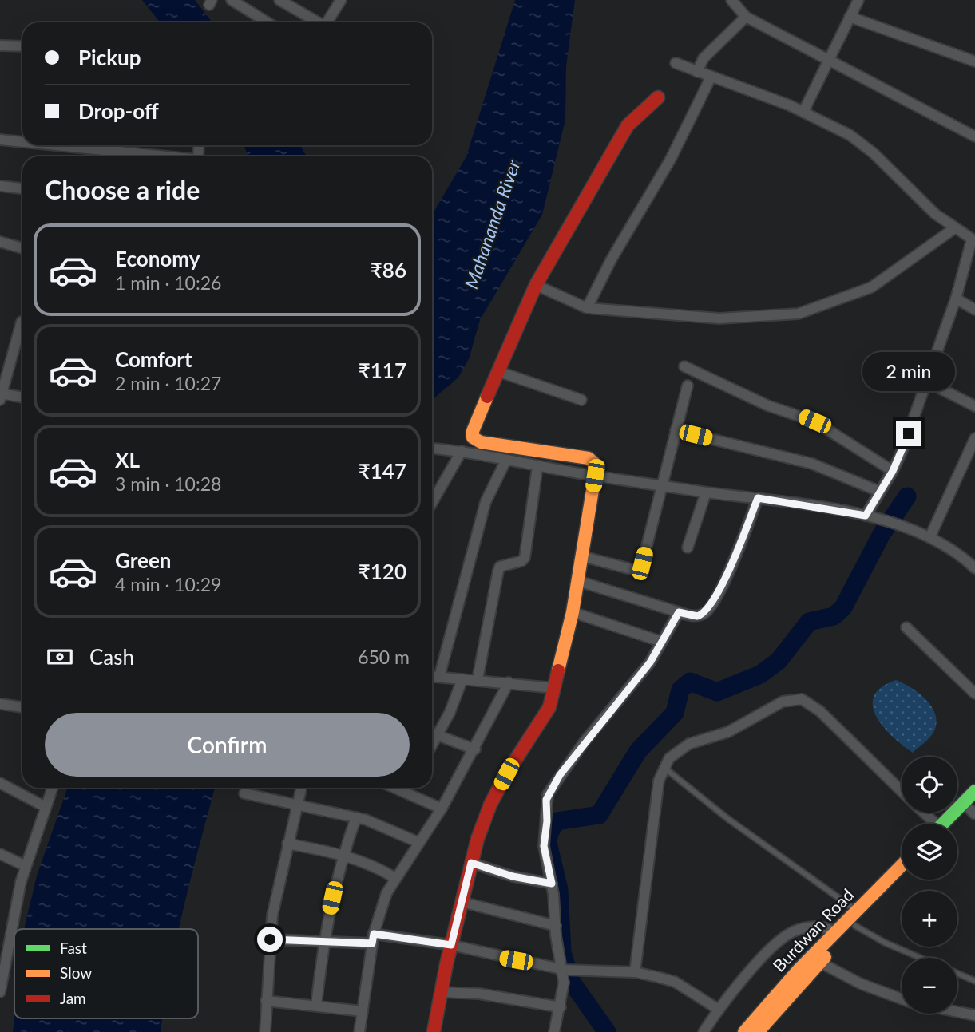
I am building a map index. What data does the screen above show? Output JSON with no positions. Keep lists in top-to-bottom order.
{
  "streets": {
    "street": ["Burdwan Road"]
  },
  "water": ["Mahananda River"],
  "legend": ["Fast", "Slow", "Jam"],
  "page": {
    "banner": ["Pickup", "Drop-off"],
    "heading": "Choose a ride",
    "list": [
      {
        "name": "Economy",
        "note": "1 min · 10:26",
        "value": "₹86"
      },
      {
        "name": "Comfort",
        "note": "2 min · 10:27",
        "value": "₹117"
      },
      {
        "name": "XL",
        "note": "3 min · 10:28",
        "value": "₹147"
      },
      {
        "name": "Green",
        "note": "4 min · 10:29",
        "value": "₹120"
      }
    ],
    "bubble": "2 min",
    "pay": ["Cash", "650 m"],
    "buttons": "Confirm",
    "map_buttons": ["+", "−"]
  }
}
